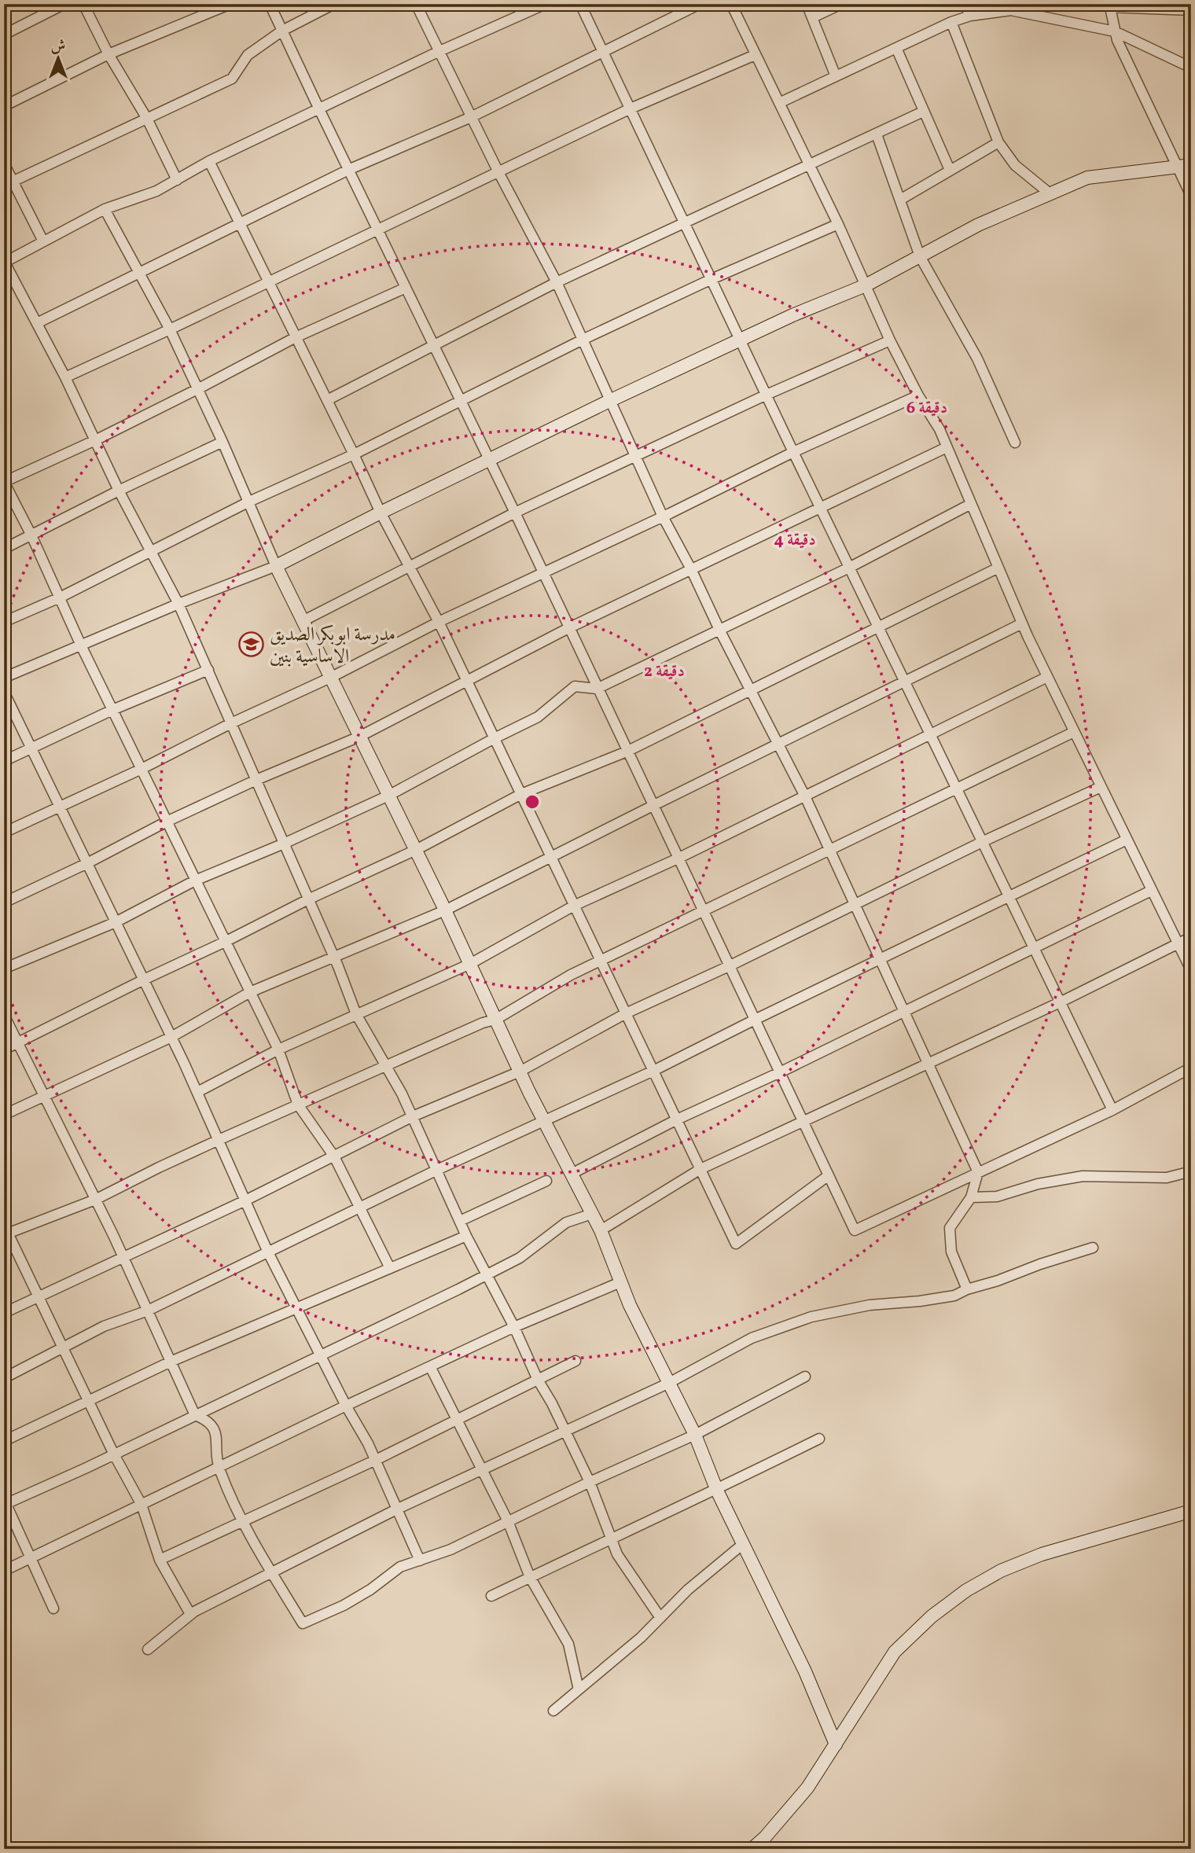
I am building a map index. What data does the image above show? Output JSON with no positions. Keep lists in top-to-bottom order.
{
  "places": {
    "school or university": ["مدرسة ابوبكر الصديق الاساسية بنين"]
  },
  "north": "top",
  "rings": ["6 دقيقة", "4 دقيقة", "2 دقيقة"]
}
